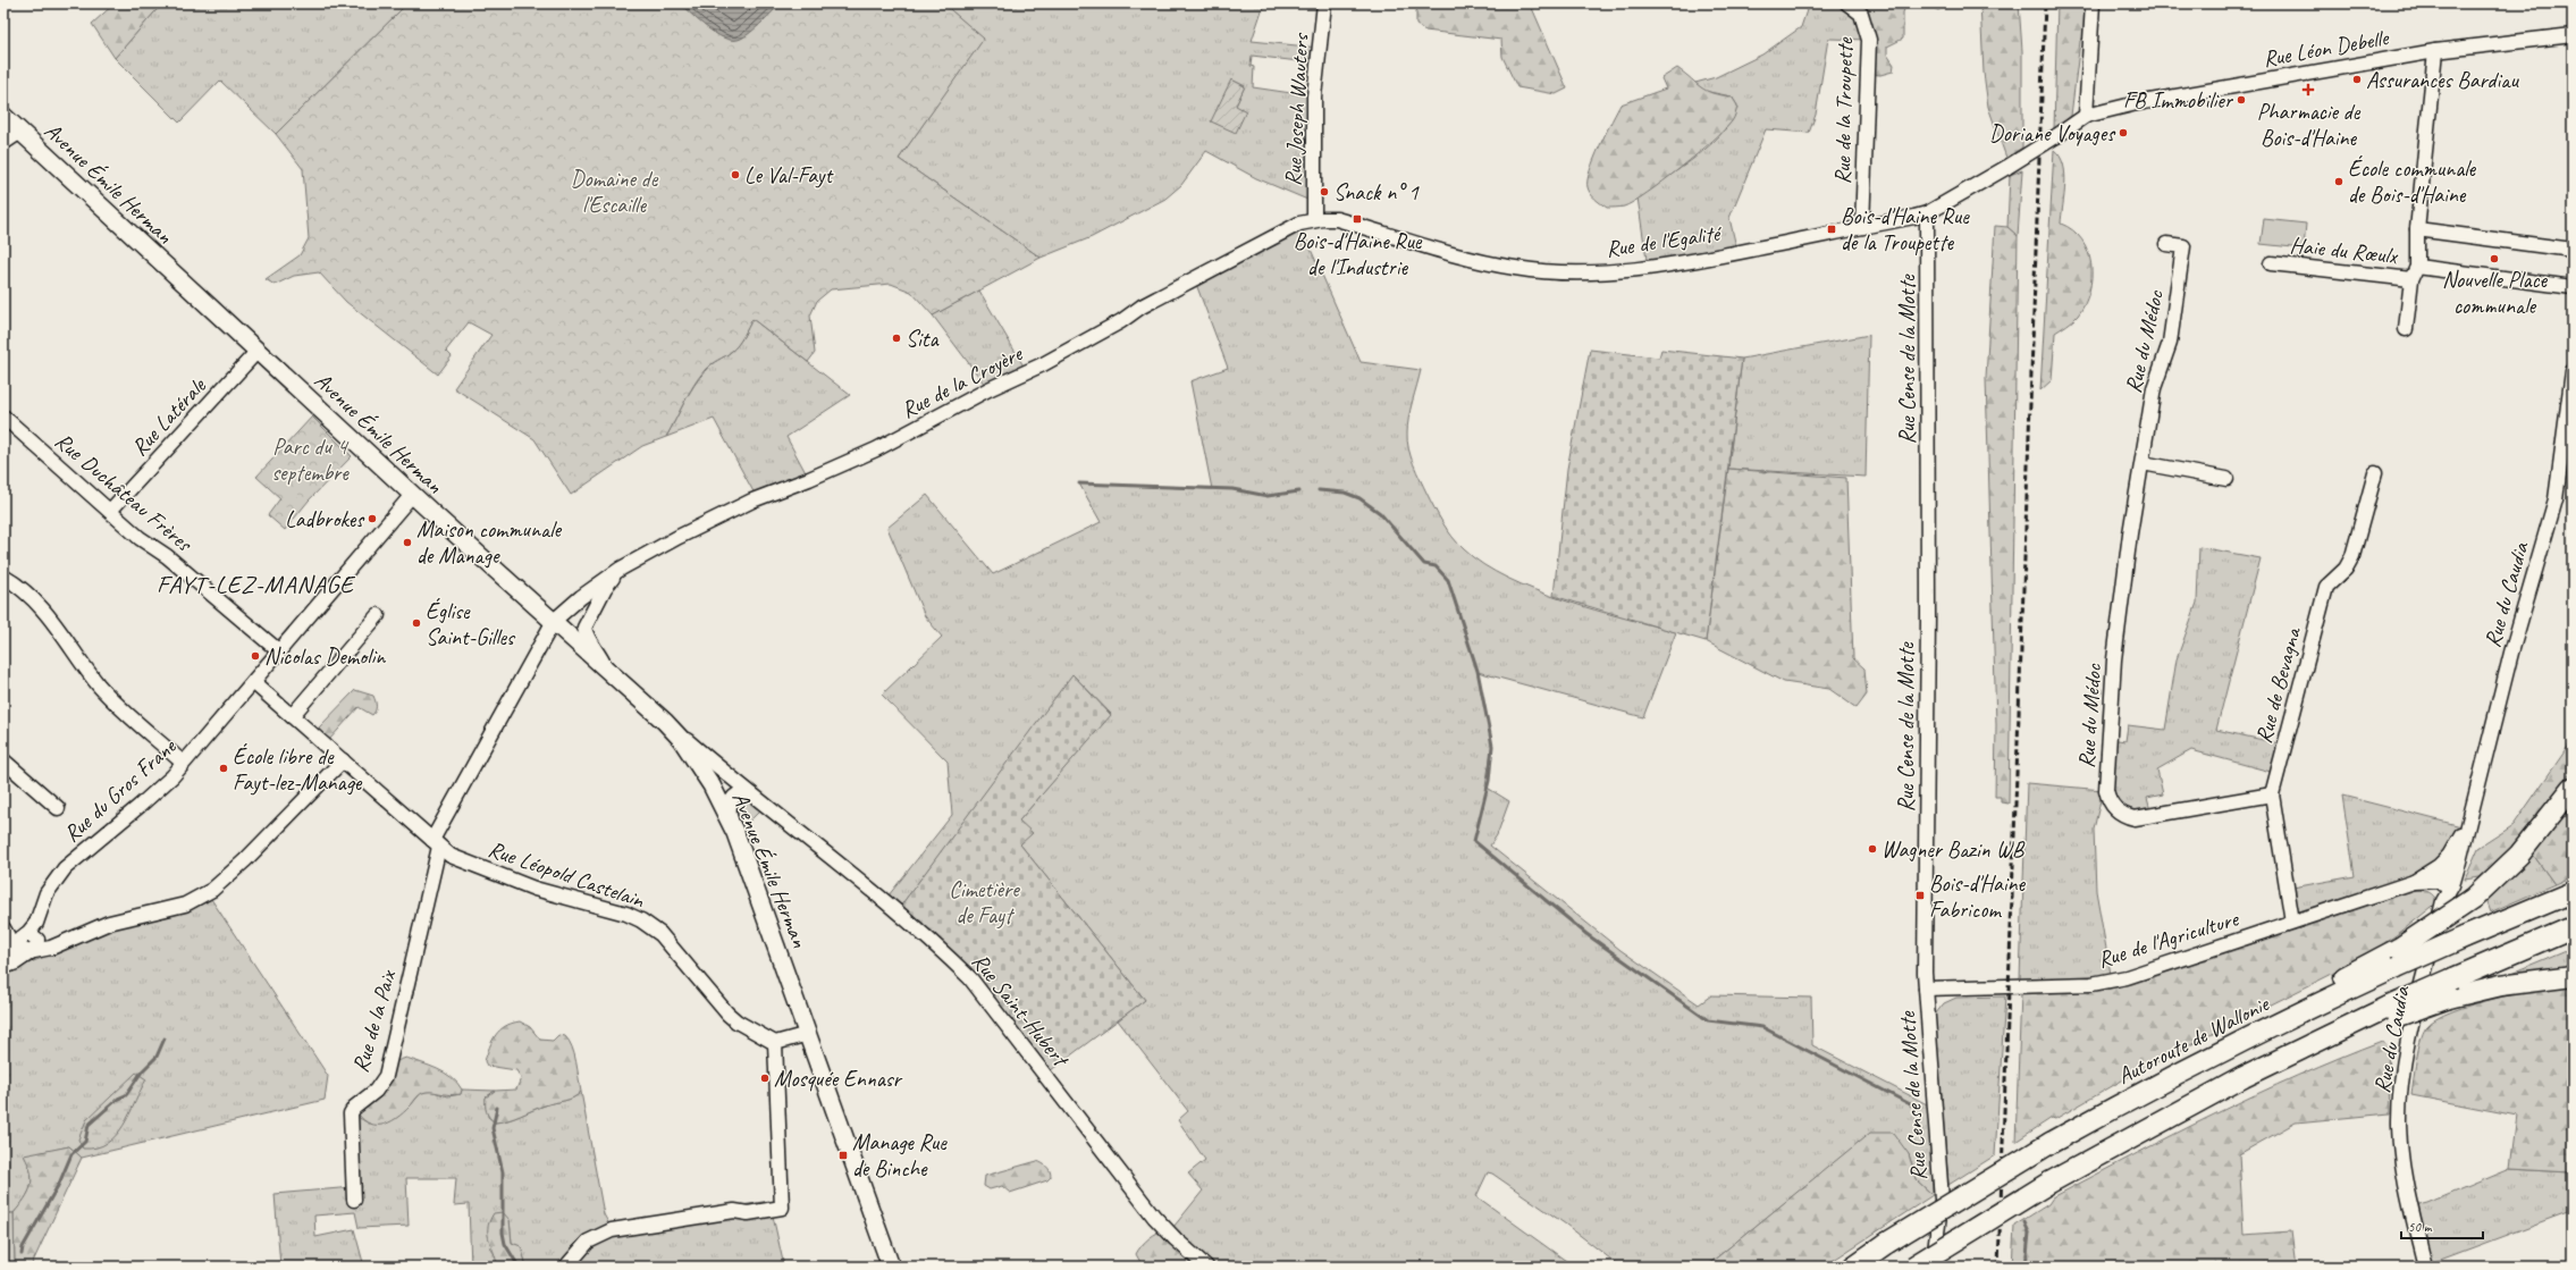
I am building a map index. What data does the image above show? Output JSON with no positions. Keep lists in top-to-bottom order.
{
  "streets": {
    "highway": ["Autoroute de Wallonie"],
    "main road": ["Avenue Émile Herman"],
    "street": [
      "Rue Léon Debelle",
      "Rue Joseph Wauters",
      "Rue de la Troupette",
      "Rue de l'Egalité",
      "Haie du Rœulx",
      "Rue du Médoc",
      "Rue Cense de la Motte",
      "Rue de la Croyère",
      "Rue Latérale",
      "Rue Duchâteau Frères",
      "Rue du Caudia",
      "Rue de Bevagna",
      "Rue du Gros Frane",
      "Rue Léopold Castelain",
      "Rue de l'Agriculture",
      "Rue Saint-Hubert",
      "Rue de la Paix"
    ]
  },
  "crossings": [
    ["Rue Léon Debelle", "Rue de l'Egalité"],
    ["Rue Joseph Wauters", "Rue de l'Egalité"],
    ["Rue Joseph Wauters", "Rue de la Croyère"],
    ["Rue de la Troupette", "Rue de l'Egalité"],
    ["Avenue Émile Herman", "Rue de la Croyère"],
    ["Avenue Émile Herman", "Rue Latérale"],
    ["Avenue Émile Herman", "Rue du Gros Frane"],
    ["Avenue Émile Herman", "Rue Saint-Hubert"],
    ["Avenue Émile Herman", "Rue de la Paix"],
    ["Rue de l'Egalité", "Rue Cense de la Motte"],
    ["Rue de l'Egalité", "Rue de la Croyère"],
    ["Rue du Médoc", "Rue de Bevagna"],
    ["Rue Cense de la Motte", "Rue de l'Agriculture"],
    ["Rue de la Croyère", "Rue de la Paix"],
    ["Rue Latérale", "Rue Duchâteau Frères"],
    ["Rue Duchâteau Frères", "Rue du Gros Frane"],
    ["Rue du Caudia", "Rue de l'Agriculture"],
    ["Rue de Bevagna", "Rue de l'Agriculture"],
    ["Rue du Gros Frane", "Rue Léopold Castelain"],
    ["Rue Léopold Castelain", "Rue de la Paix"]
  ],
  "districts": ["FAYT-LEZ-MANAGE"],
  "parks": ["Domaine de l'Escaille", "Parc du 4 septembre", "Cimetière de Fayt"],
  "places": {
    "other": [
      "Assurances Bardiau",
      "FB Immobilier",
      "Doriane Voyages",
      "Le Val-Fayt",
      "École communale de Bois-d'Haine",
      "Snack n° 1",
      "Nouvelle Place communale",
      "Sita",
      "Ladbrokes",
      "Maison communale de Manage",
      "Église Saint-Gilles",
      "Nicolas Demolin",
      "École libre de Fayt-lez-Manage",
      "Wagner Bazin WB",
      "Mosquée Ennasr"
    ],
    "health": ["Pharmacie de Bois-d'Haine"],
    "transit": [
      "Bois-d'Haine Rue de l'Industrie",
      "Bois-d'Haine Rue de la Troupette",
      "Bois-d'Haine Fabricom",
      "Manage Rue de Binche"
    ]
  },
  "scale_bar": "50 m"
}
